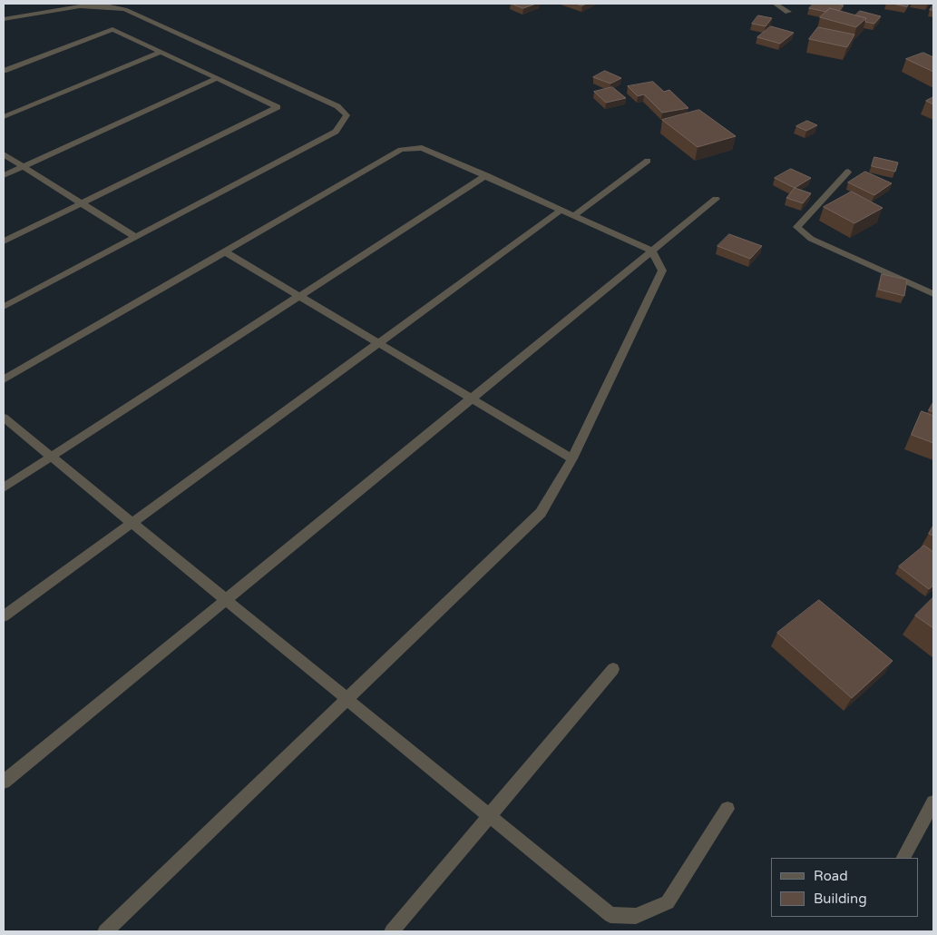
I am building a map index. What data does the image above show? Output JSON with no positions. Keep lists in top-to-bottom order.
{
  "legend": ["Road", "Building"]
}
